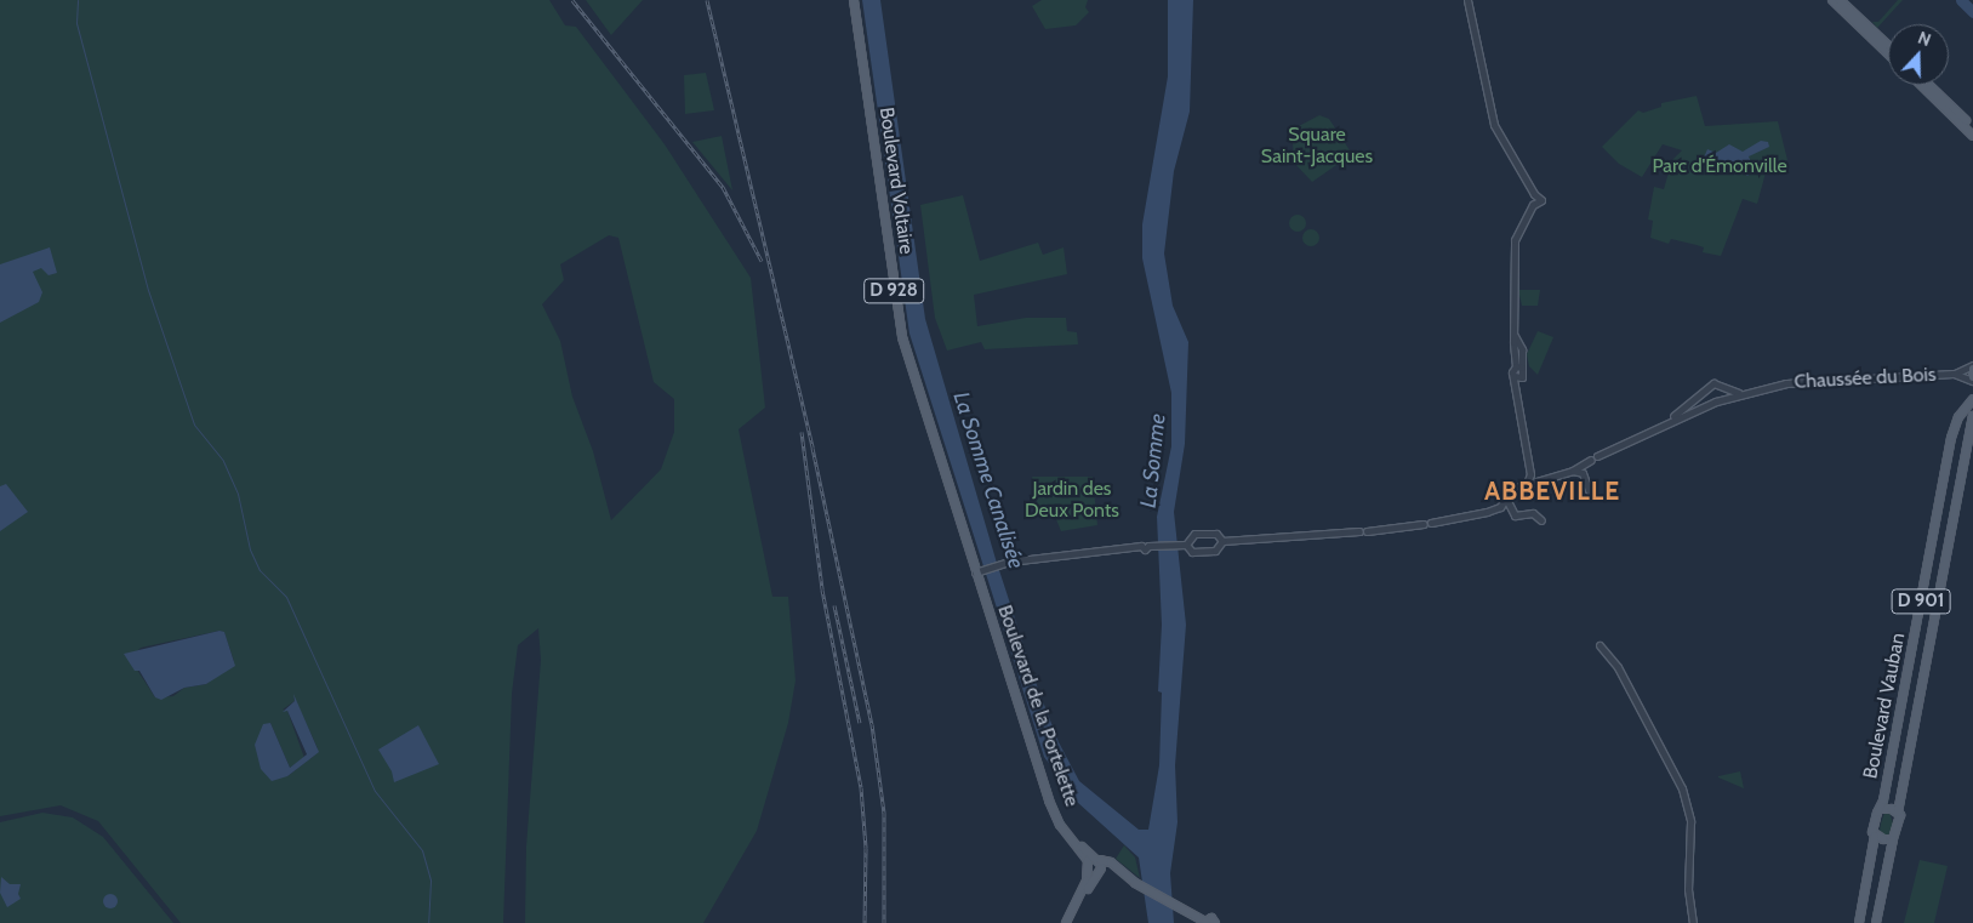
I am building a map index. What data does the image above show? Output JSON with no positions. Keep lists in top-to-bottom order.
{
  "streets": {
    "main road": [
      "Boulevard Voltaire",
      "D 928",
      "D 901",
      "Boulevard de la Portelette",
      "Boulevard Vauban"
    ],
    "street": ["Chaussée du Bois"]
  },
  "crossings": [
    ["Boulevard Voltaire", "Boulevard de la Portelette"]
  ],
  "districts": ["ABBEVILLE"],
  "water": ["La Somme", "La Somme Canalisée"],
  "parks": ["Square Saint-Jacques", "Parc d'Émonville", "Jardin des Deux Ponts"],
  "north": "top"
}
